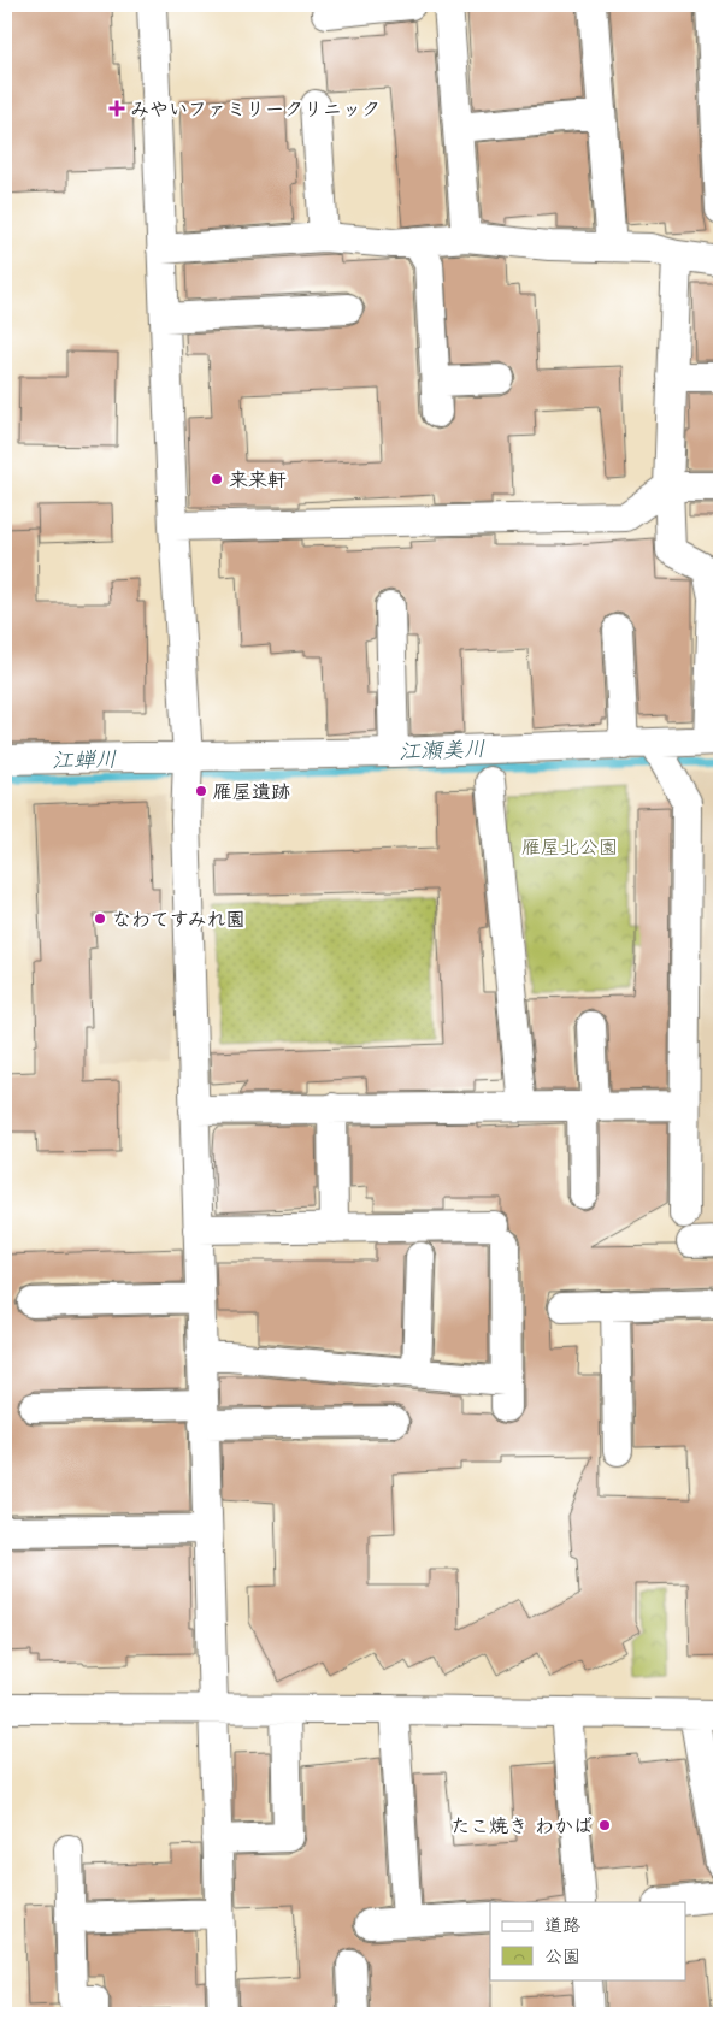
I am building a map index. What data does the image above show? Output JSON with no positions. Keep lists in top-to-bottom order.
{
  "water": ["江瀬美川", "江蝉川"],
  "parks": ["雁屋北公園"],
  "places": {
    "health": ["みやいファミリークリニック"],
    "other": [
      "来来軒",
      "雁屋遺跡",
      "なわてすみれ園",
      "たこ焼き わかば"
    ]
  },
  "legend": ["道路", "公園"]
}
